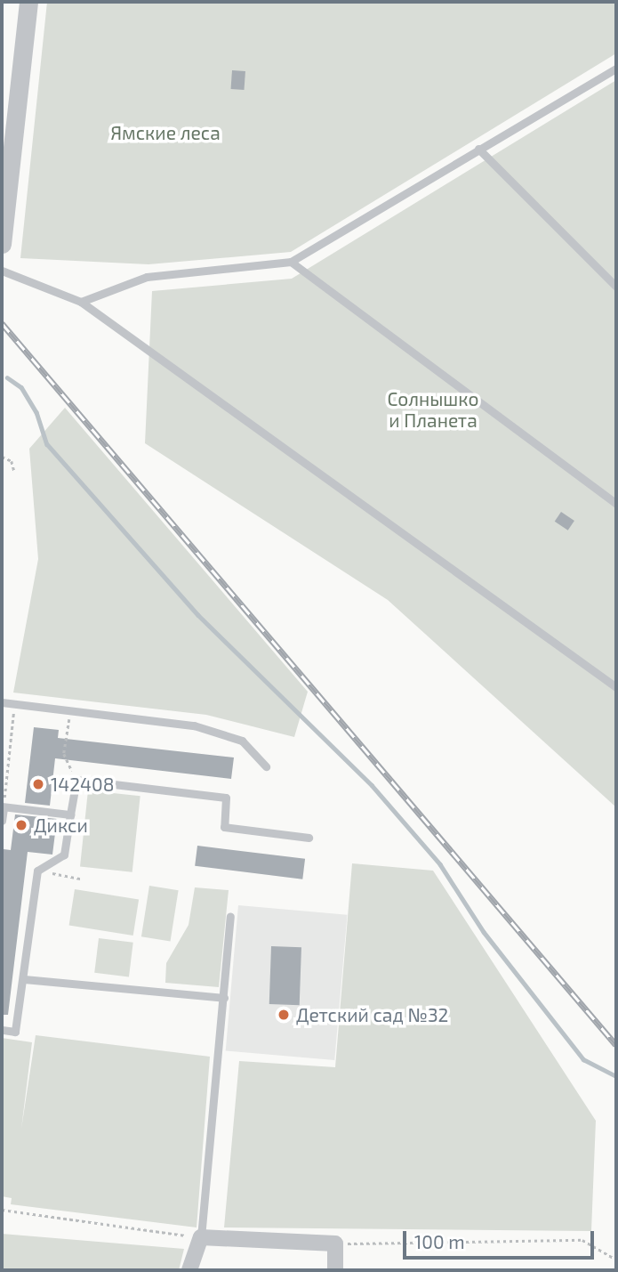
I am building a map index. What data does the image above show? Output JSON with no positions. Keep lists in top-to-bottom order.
{
  "parks": ["Ямские леса", "Солнышко и Планета"],
  "places": ["142408", "Дикси", "Детский сад №32"],
  "scale_bar": "100 m"
}
